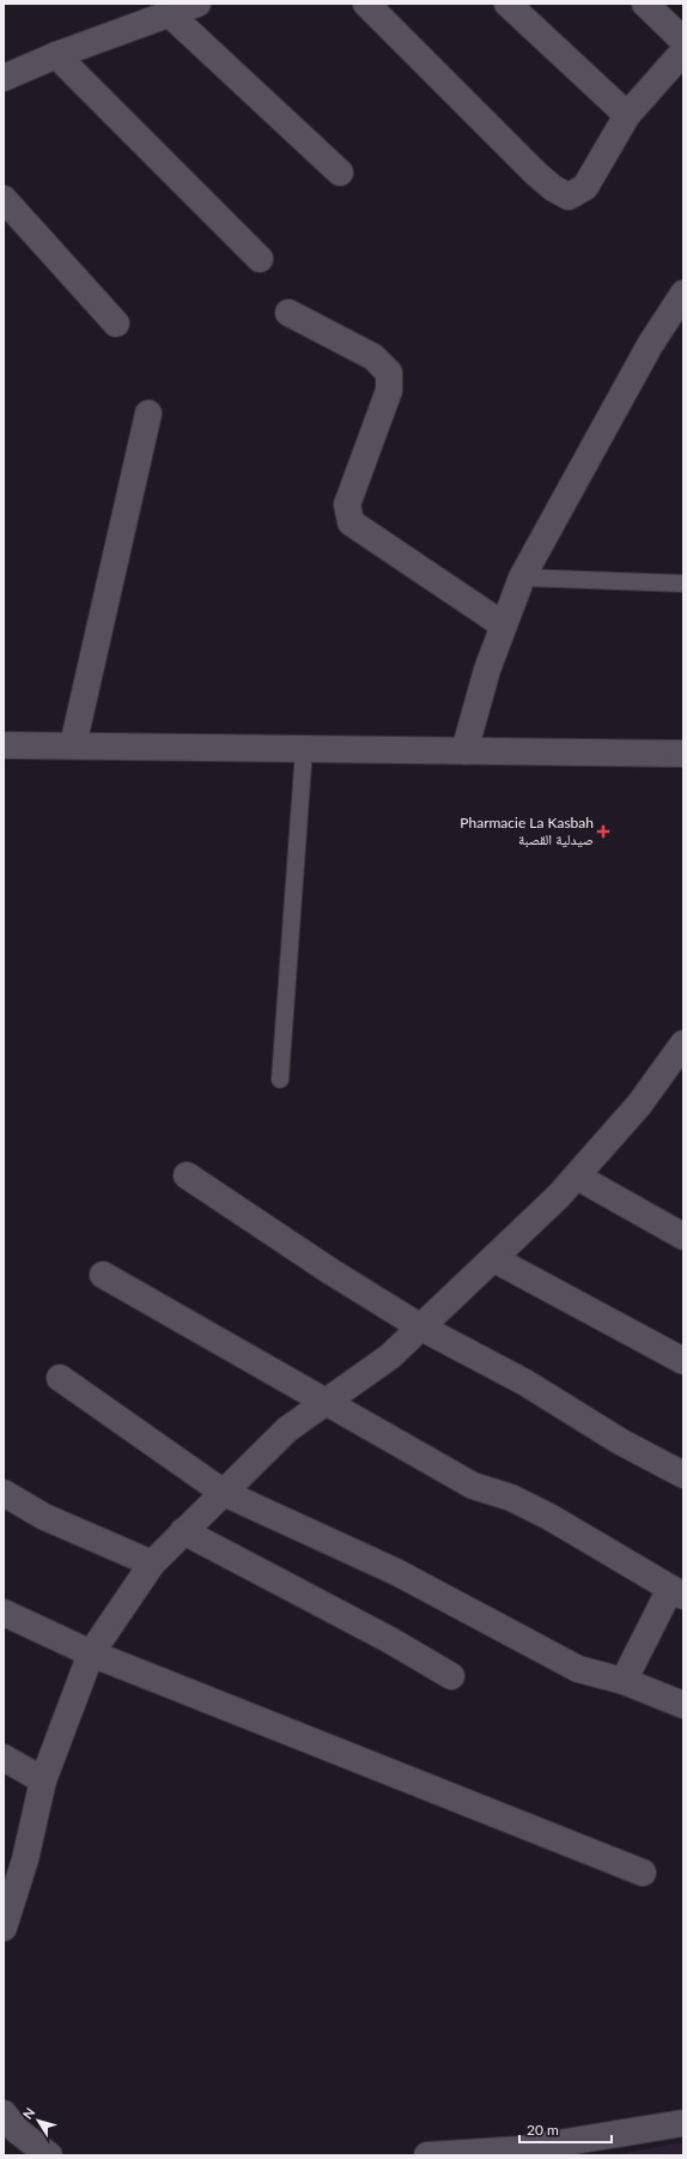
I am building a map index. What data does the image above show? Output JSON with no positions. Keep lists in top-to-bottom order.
{
  "places": {
    "health": ["Pharmacie La Kasbah صيدلية القصبة"]
  },
  "scale_bar": "20 m",
  "north": "top left"
}
